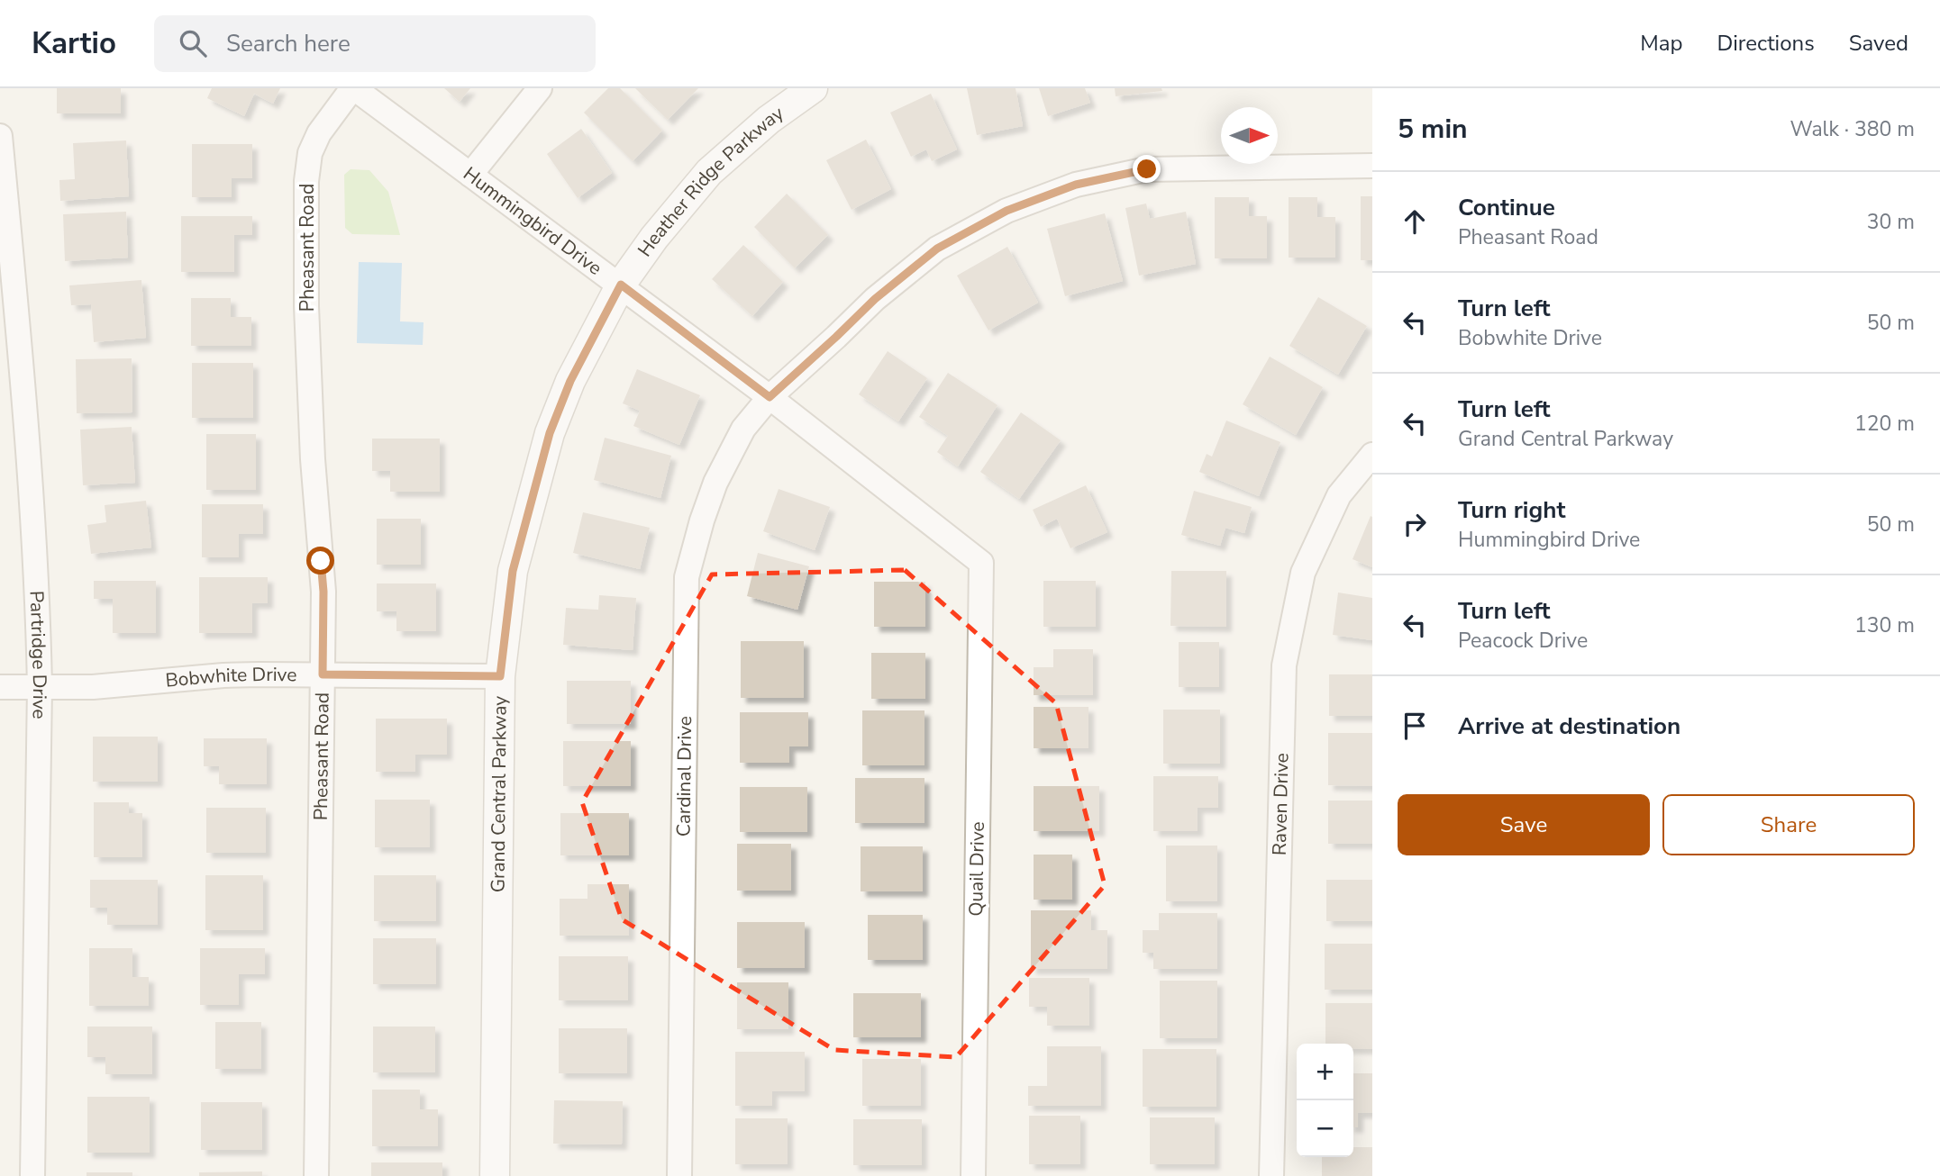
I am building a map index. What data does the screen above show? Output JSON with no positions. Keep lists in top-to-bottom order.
{
  "streets": {
    "street": [
      "Heather Ridge Parkway",
      "Hummingbird Drive",
      "Pheasant Road",
      "Partridge Drive",
      "Bobwhite Drive",
      "Cardinal Drive",
      "Grand Central Parkway",
      "Raven Drive",
      "Quail Drive"
    ]
  },
  "crossings": [
    ["Heather Ridge Parkway", "Hummingbird Drive"],
    ["Heather Ridge Parkway", "Grand Central Parkway"],
    ["Hummingbird Drive", "Pheasant Road"],
    ["Hummingbird Drive", "Cardinal Drive"],
    ["Hummingbird Drive", "Grand Central Parkway"],
    ["Hummingbird Drive", "Quail Drive"],
    ["Pheasant Road", "Bobwhite Drive"],
    ["Partridge Drive", "Bobwhite Drive"],
    ["Bobwhite Drive", "Grand Central Parkway"]
  ],
  "north": "right",
  "page": {
    "header": "Kartio",
    "search": "Search here",
    "nav": ["Map", "Directions", "Saved"],
    "heading": ["5 min", "Walk · 380 m"],
    "list": [
      ["Continue", "Pheasant Road", "30 m"],
      ["Turn left", "Bobwhite Drive", "50 m"],
      ["Turn left", "Grand Central Parkway", "120 m"],
      ["Turn right", "Hummingbird Drive", "50 m"],
      ["Turn left", "Peacock Drive", "130 m"],
      "Arrive at destination"
    ],
    "buttons": ["Save", "Share"],
    "map_buttons": ["+", "−"]
  }
}
